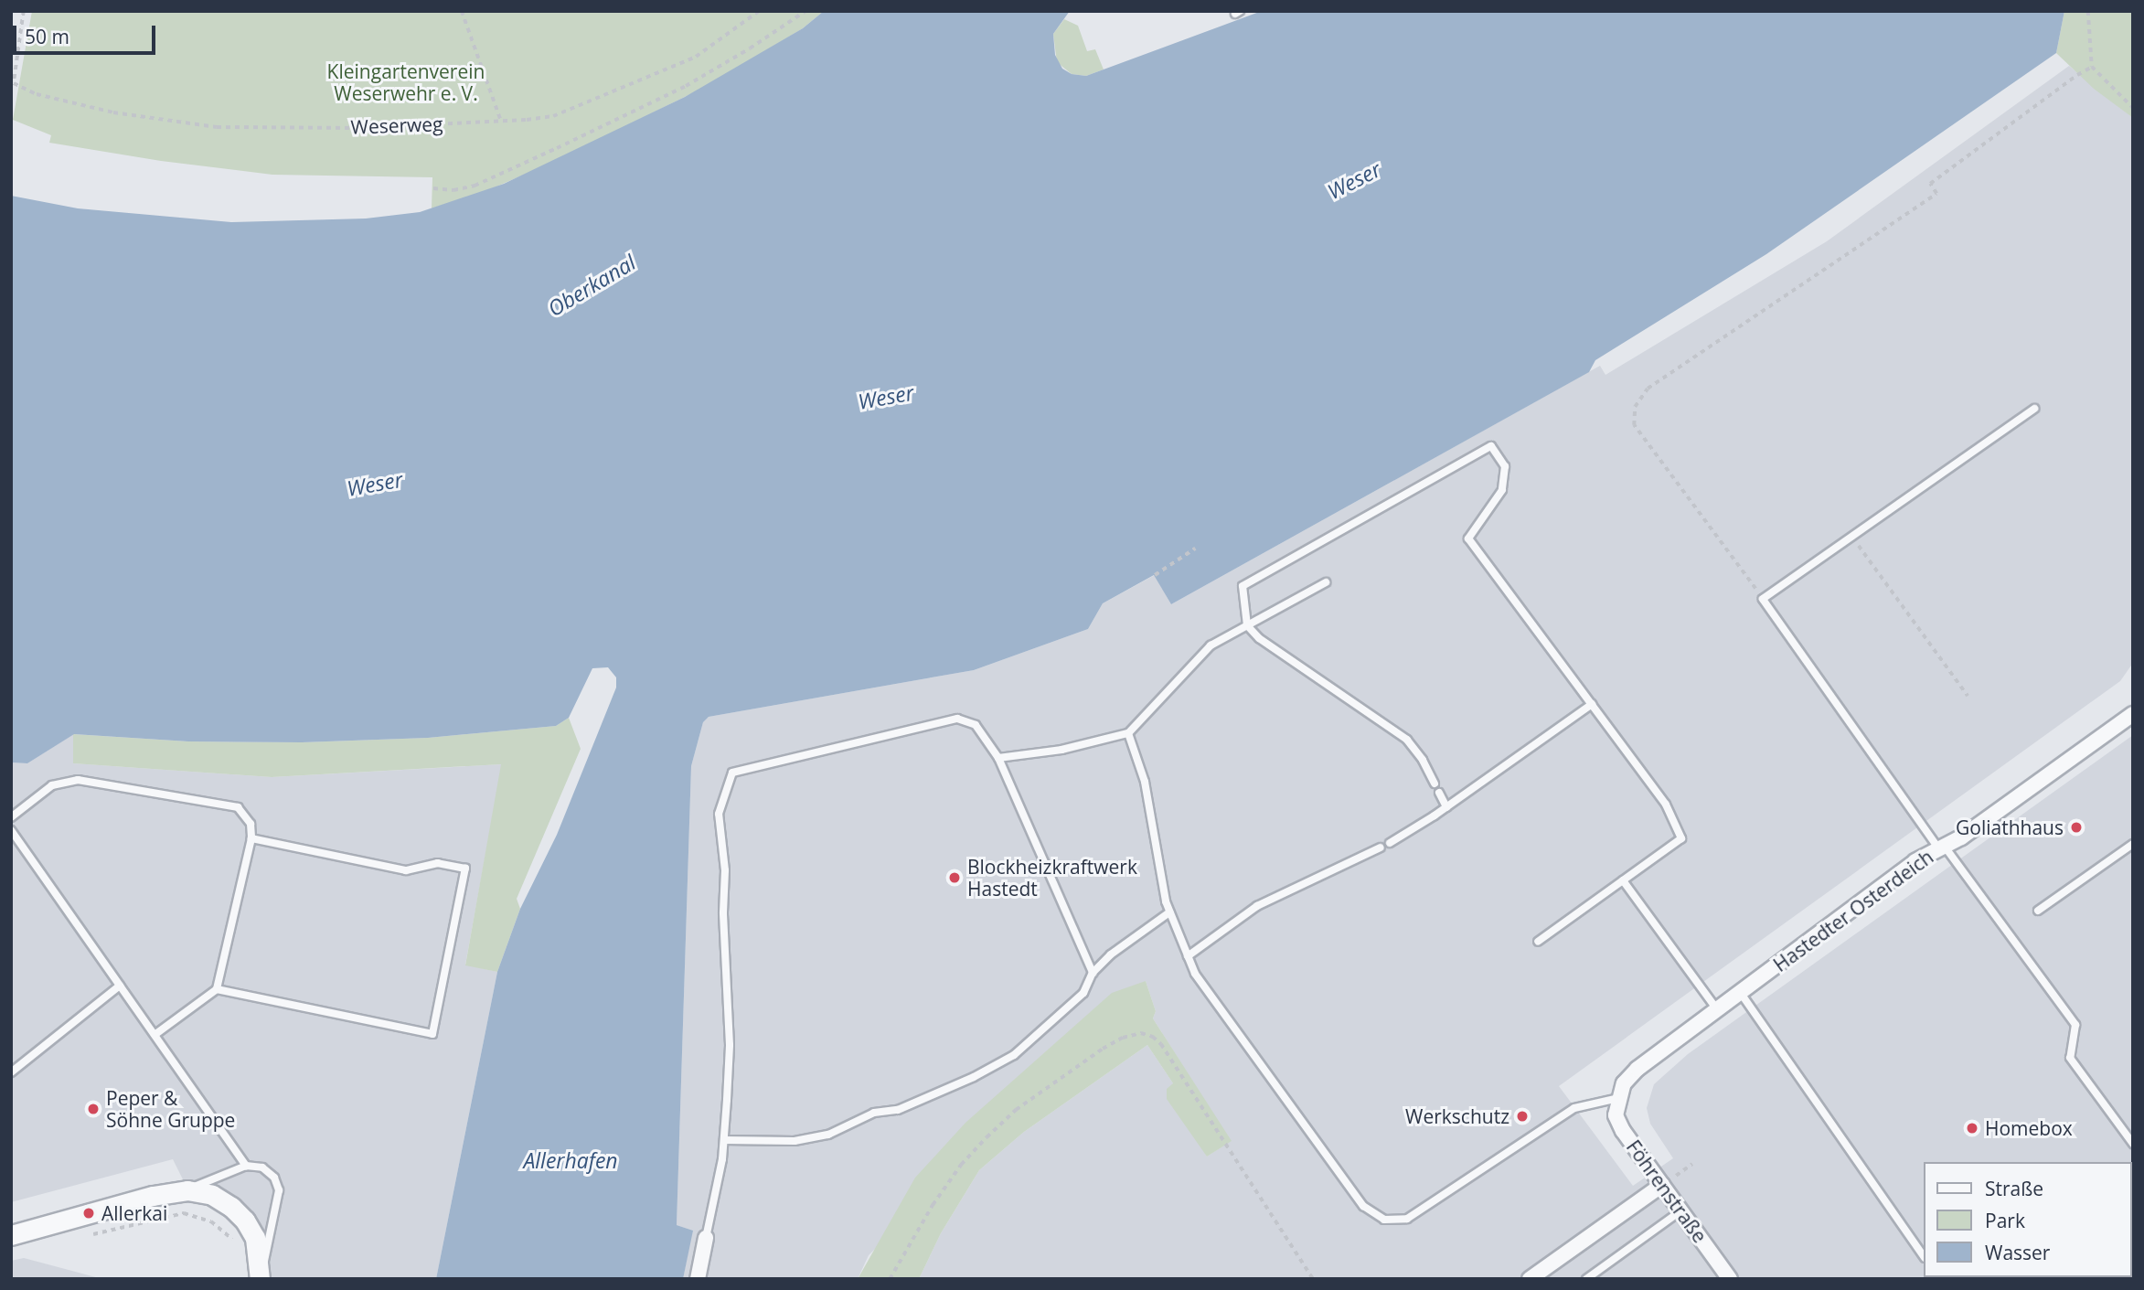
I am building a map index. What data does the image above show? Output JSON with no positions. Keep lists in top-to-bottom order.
{
  "streets": {
    "street": ["Hastedter Osterdeich", "Föhrenstraße"],
    "path": ["Weserweg"]
  },
  "crossings": [
    ["Hastedter Osterdeich", "Föhrenstraße"]
  ],
  "water": ["Weser", "Oberkanal", "Allerhafen"],
  "parks": ["Kleingartenverein Weserwehr e. V."],
  "places": [
    "Goliathhaus",
    "Blockheizkraftwerk Hastedt",
    "Peper & Söhne Gruppe",
    "Werkschutz",
    "Homebox",
    "Allerkai"
  ],
  "legend": ["Straße", "Park", "Wasser"],
  "scale_bar": "50 m"
}
